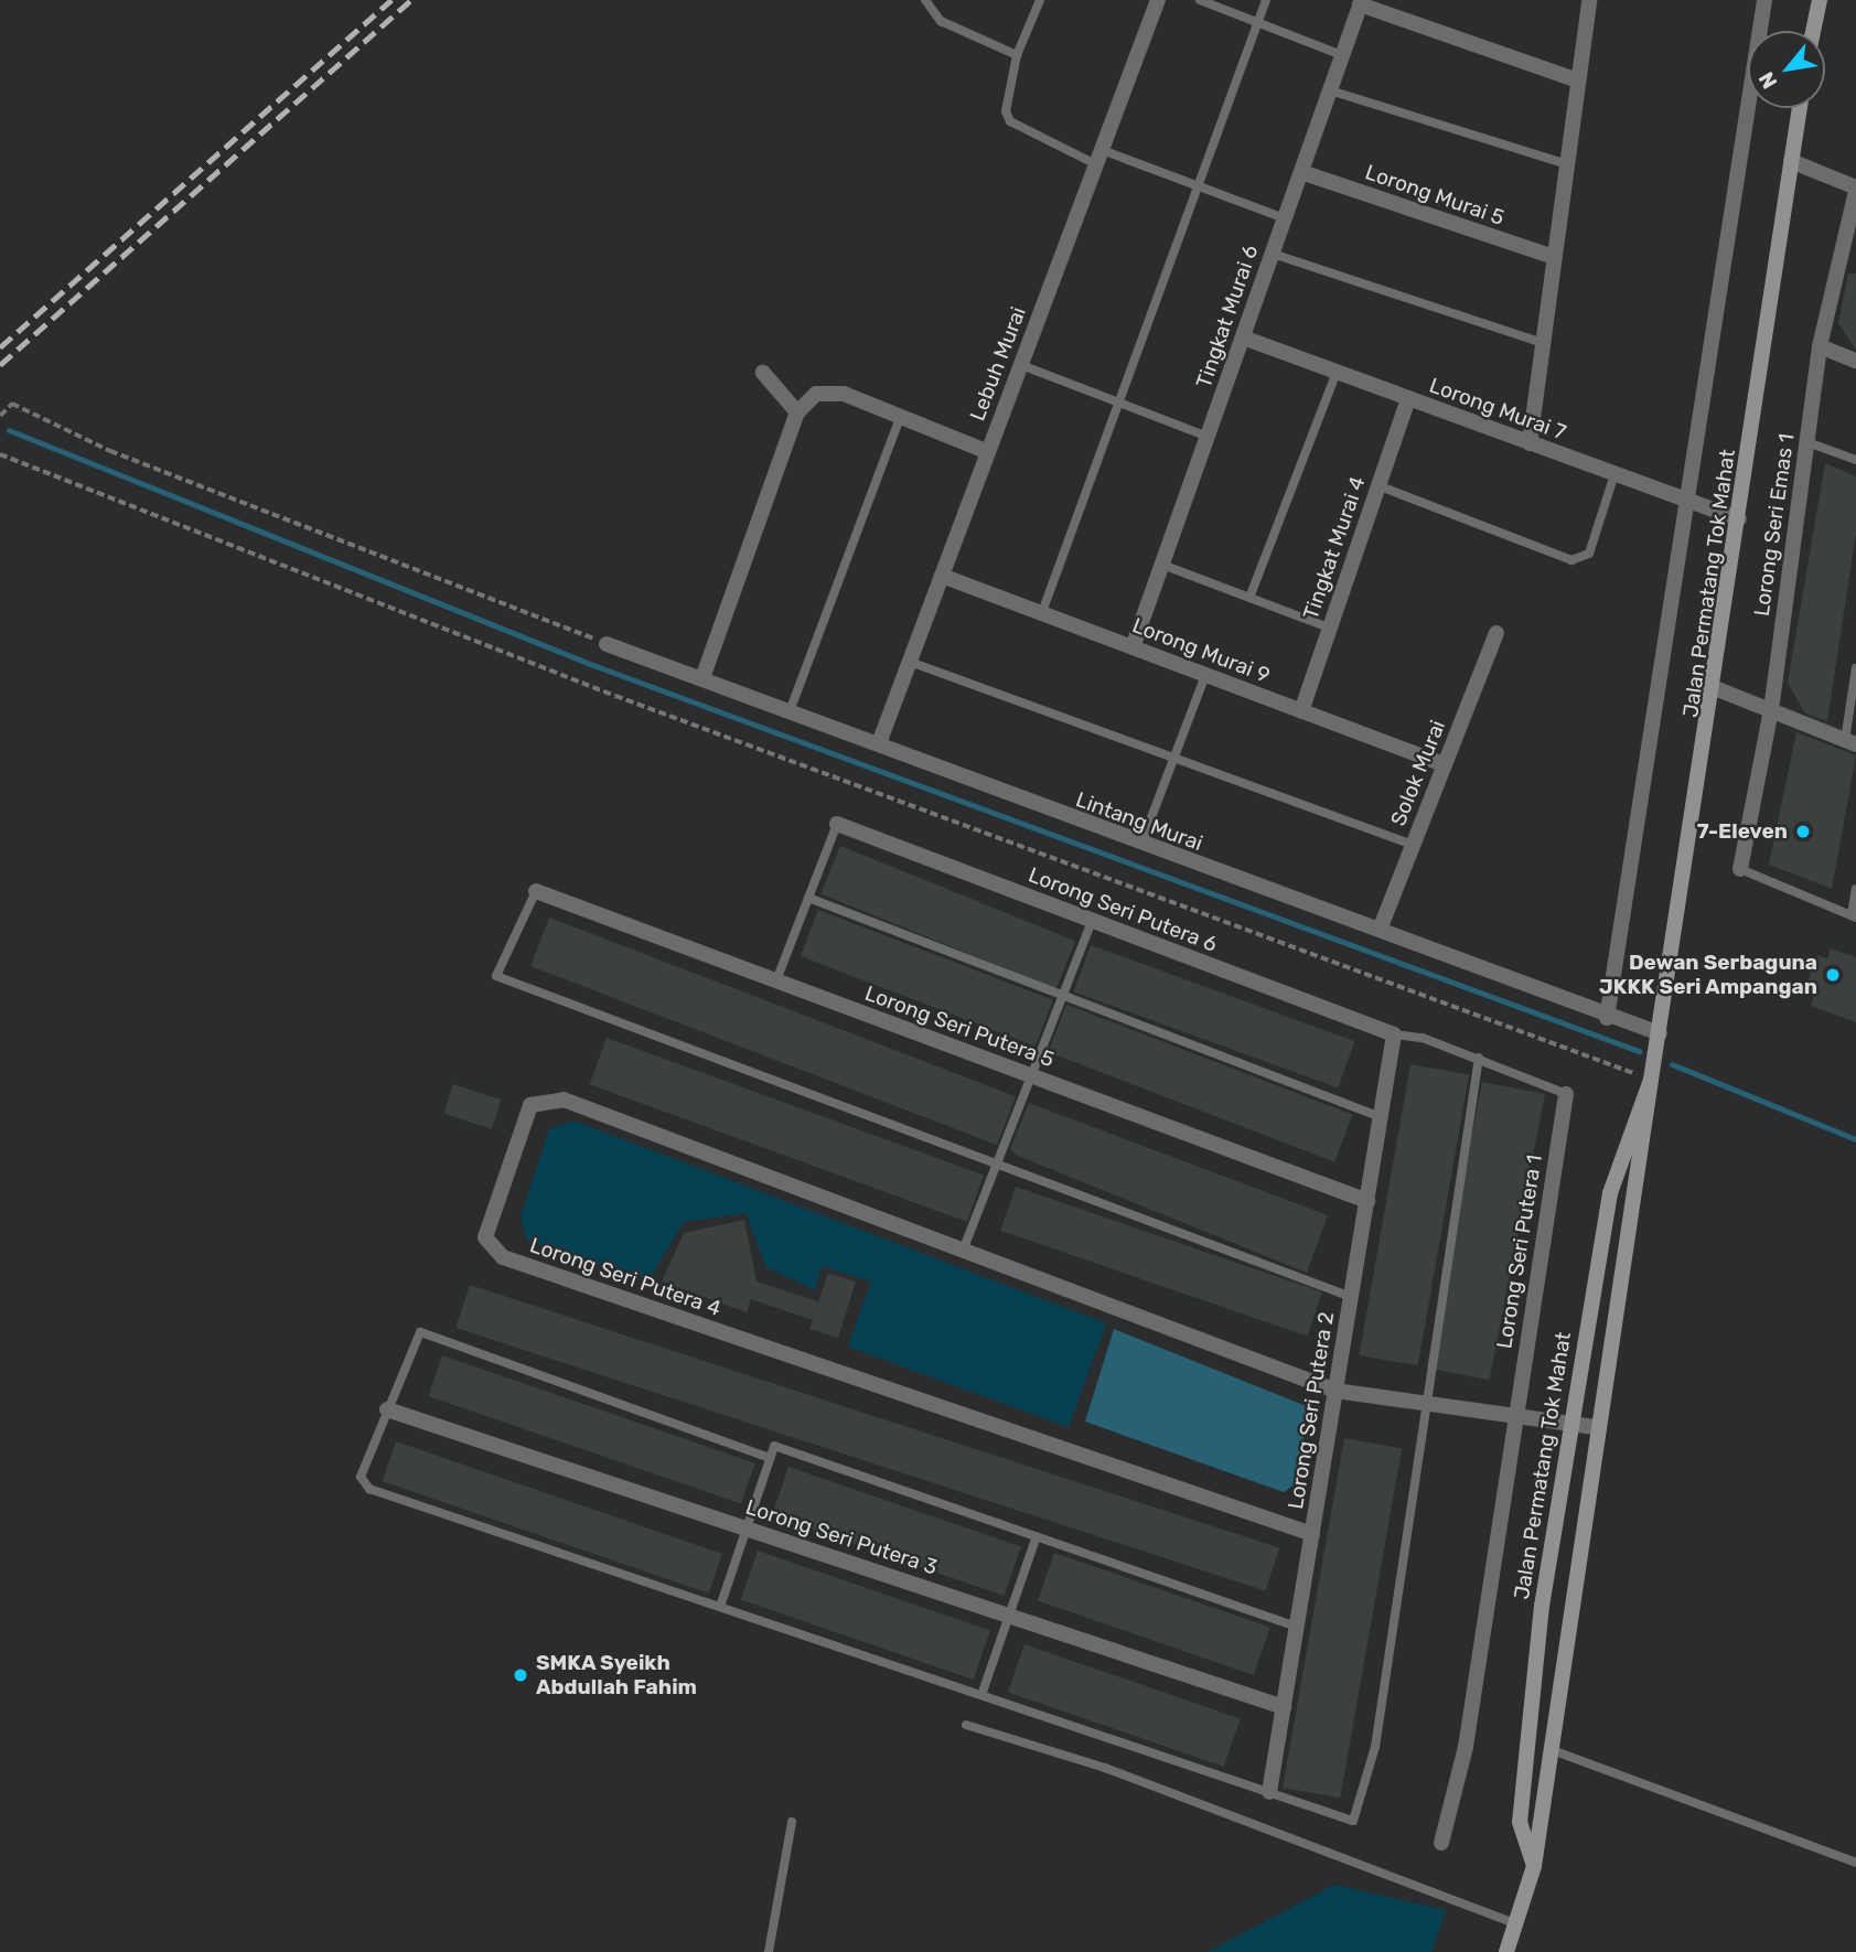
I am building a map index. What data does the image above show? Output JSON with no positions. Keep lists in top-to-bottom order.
{
  "streets": {
    "street": [
      "Lorong Murai 5",
      "Tingkat Murai 6",
      "Lebuh Murai",
      "Lorong Murai 7",
      "Lorong Seri Emas 1",
      "Tingkat Murai 4",
      "Jalan Permatang Tok Mahat",
      "Lorong Murai 9",
      "Solok Murai",
      "Lintang Murai",
      "Lorong Seri Putera 6",
      "Lorong Seri Putera 5",
      "Lorong Seri Putera 1",
      "Lorong Seri Putera 4",
      "Lorong Seri Putera 2",
      "Lorong Seri Putera 3"
    ]
  },
  "crossings": [
    ["Lorong Murai 5", "Tingkat Murai 6"],
    ["Tingkat Murai 6", "Lorong Murai 7"],
    ["Tingkat Murai 6", "Lorong Murai 9"],
    ["Lebuh Murai", "Lorong Murai 9"],
    ["Lebuh Murai", "Lintang Murai"],
    ["Lorong Murai 7", "Tingkat Murai 4"],
    ["Lorong Murai 7", "Jalan Permatang Tok Mahat"],
    ["Tingkat Murai 4", "Lorong Murai 9"],
    ["Jalan Permatang Tok Mahat", "Lintang Murai"],
    ["Jalan Permatang Tok Mahat", "Lorong Seri Putera 4"],
    ["Lorong Murai 9", "Solok Murai"],
    ["Solok Murai", "Lintang Murai"],
    ["Lorong Seri Putera 6", "Lorong Seri Putera 2"],
    ["Lorong Seri Putera 5", "Lorong Seri Putera 2"],
    ["Lorong Seri Putera 1", "Lorong Seri Putera 4"],
    ["Lorong Seri Putera 4", "Lorong Seri Putera 2"],
    ["Lorong Seri Putera 2", "Lorong Seri Putera 3"]
  ],
  "places": ["7-Eleven", "Dewan Serbaguna JKKK Seri Ampangan", "SMKA Syeikh Abdullah Fahim"],
  "north": "bottom left"
}
